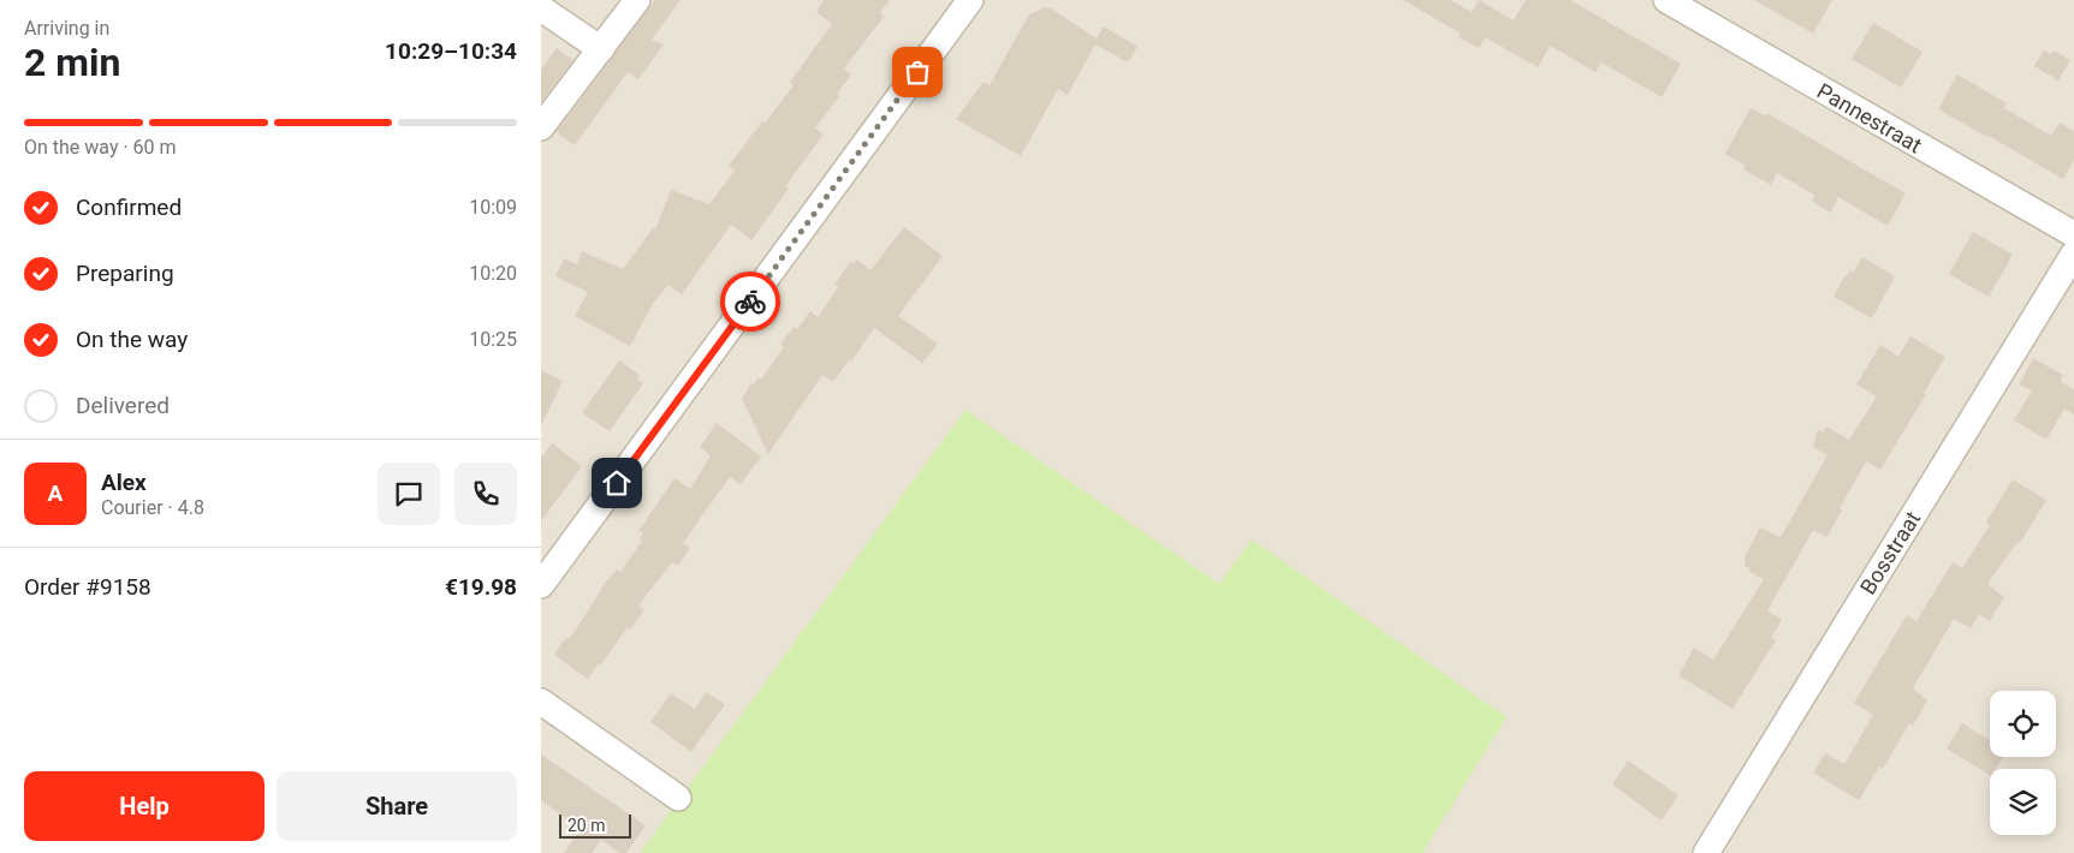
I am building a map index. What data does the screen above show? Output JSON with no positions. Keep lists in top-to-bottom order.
{
  "streets": {
    "street": ["Pannestraat", "Bosstraat"]
  },
  "scale_bar": "20 m",
  "page": {
    "heading": ["2 min", "Arriving in", "10:29–10:34"],
    "panel": [
      "Alex",
      "Courier · 4.8",
      "Order #9158",
      "€19.98"
    ],
    "bar": "On the way · 60 m",
    "list": [
      ["Confirmed", "10:09"],
      ["Preparing", "10:20"],
      ["On the way", "10:25"],
      "Delivered"
    ],
    "round": "A",
    "buttons": ["Help", "Share"],
    "scale": "20 m"
  }
}
